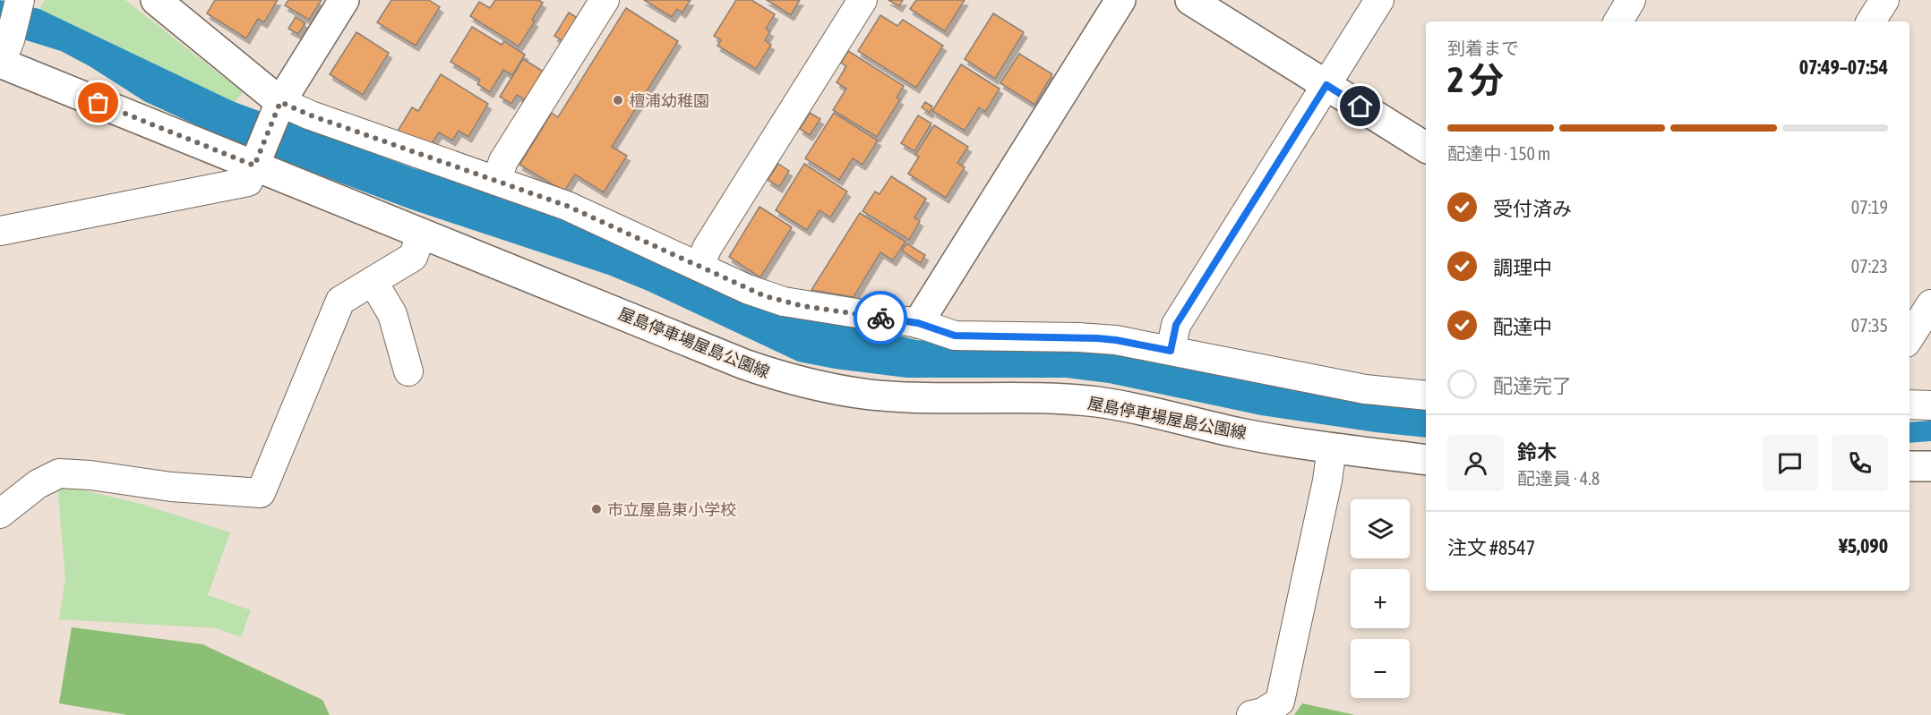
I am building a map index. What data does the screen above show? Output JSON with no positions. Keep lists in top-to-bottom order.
{
  "streets": {
    "main road": ["屋島停車場屋島公園線"]
  },
  "places": ["檀浦幼稚園", "市立屋島東小学校"],
  "page": {
    "heading": ["2 分", "到着まで", "07:49–07:54"],
    "panel": [
      "鈴木",
      "配達員 · 4.8",
      "注文 #8547",
      "¥5,090"
    ],
    "bar": "配達中 · 150 m",
    "list": [
      ["受付済み", "07:19"],
      ["調理中", "07:23"],
      ["配達中", "07:35"],
      "配達完了"
    ],
    "map_buttons": ["+", "−"]
  }
}
